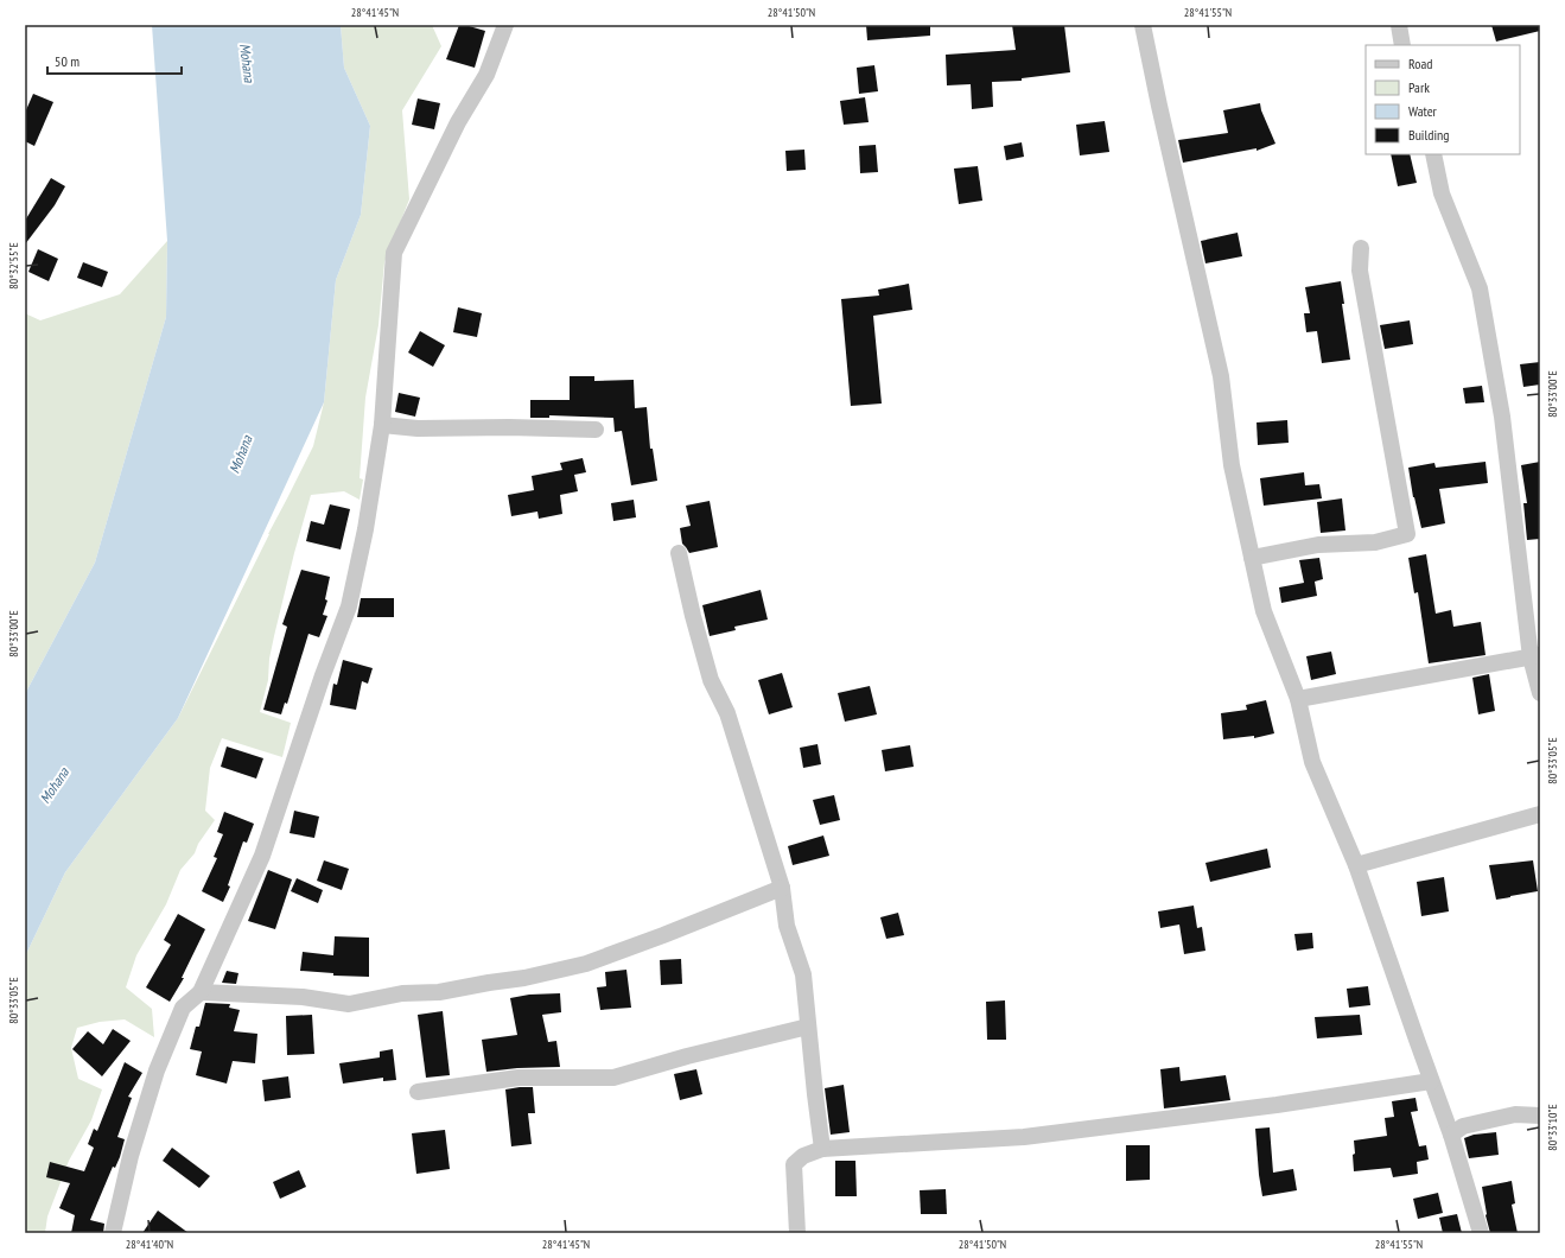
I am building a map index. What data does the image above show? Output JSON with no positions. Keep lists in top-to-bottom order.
{
  "water": ["Mohana"],
  "legend": [
    "Road",
    "Park",
    "Water",
    "Building"
  ],
  "scale_bar": "50 m",
  "coordinates": [
    "28°41'45\"N",
    "28°41'50\"N",
    "28°41'55\"N",
    "80°32'55\"E",
    "80°33'00\"E",
    "80°33'05\"E",
    "80°33'10\"E",
    "28°41'40\"N"
  ]
}
